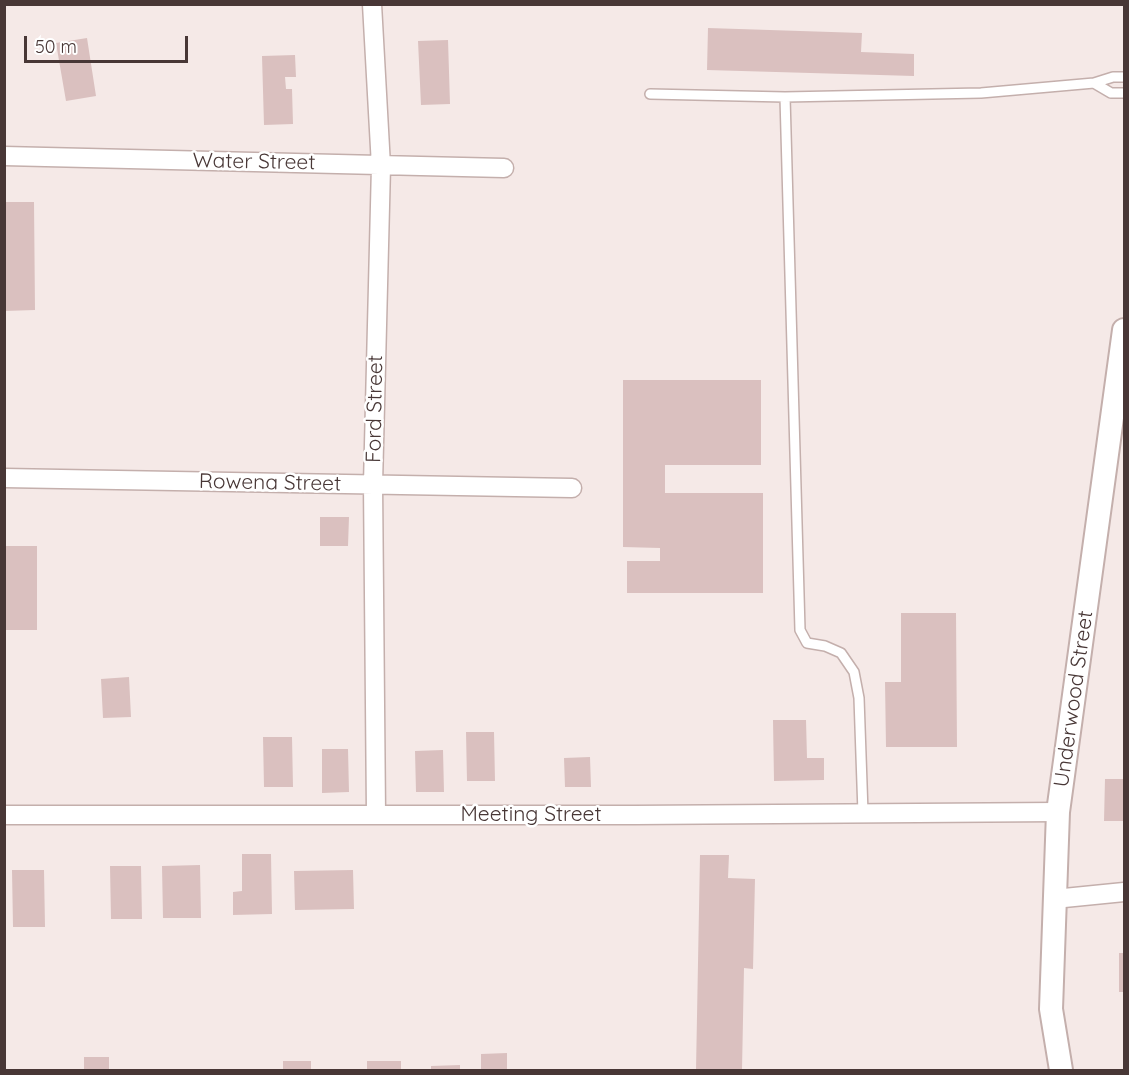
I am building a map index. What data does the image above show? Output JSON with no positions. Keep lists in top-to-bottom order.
{
  "streets": {
    "street": [
      "Water Street",
      "Ford Street",
      "Rowena Street",
      "Underwood Street",
      "Meeting Street"
    ]
  },
  "crossings": [
    ["Water Street", "Ford Street"],
    ["Ford Street", "Rowena Street"],
    ["Ford Street", "Meeting Street"],
    ["Underwood Street", "Meeting Street"]
  ],
  "scale_bar": "50 m"
}
